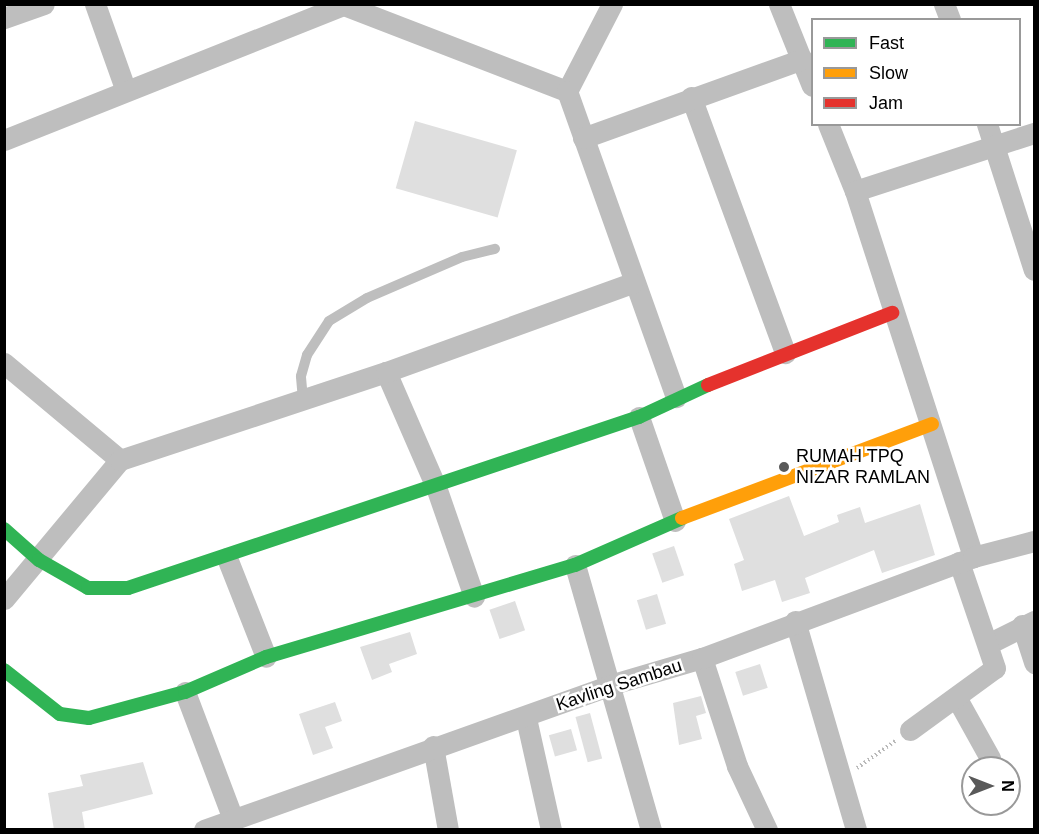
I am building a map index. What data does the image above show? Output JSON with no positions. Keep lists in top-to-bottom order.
{
  "streets": {
    "street": ["Kavling Sambau"]
  },
  "places": ["RUMAH TPQ NIZAR RAMLAN"],
  "legend": ["Fast", "Slow", "Jam"],
  "north": "right"
}
